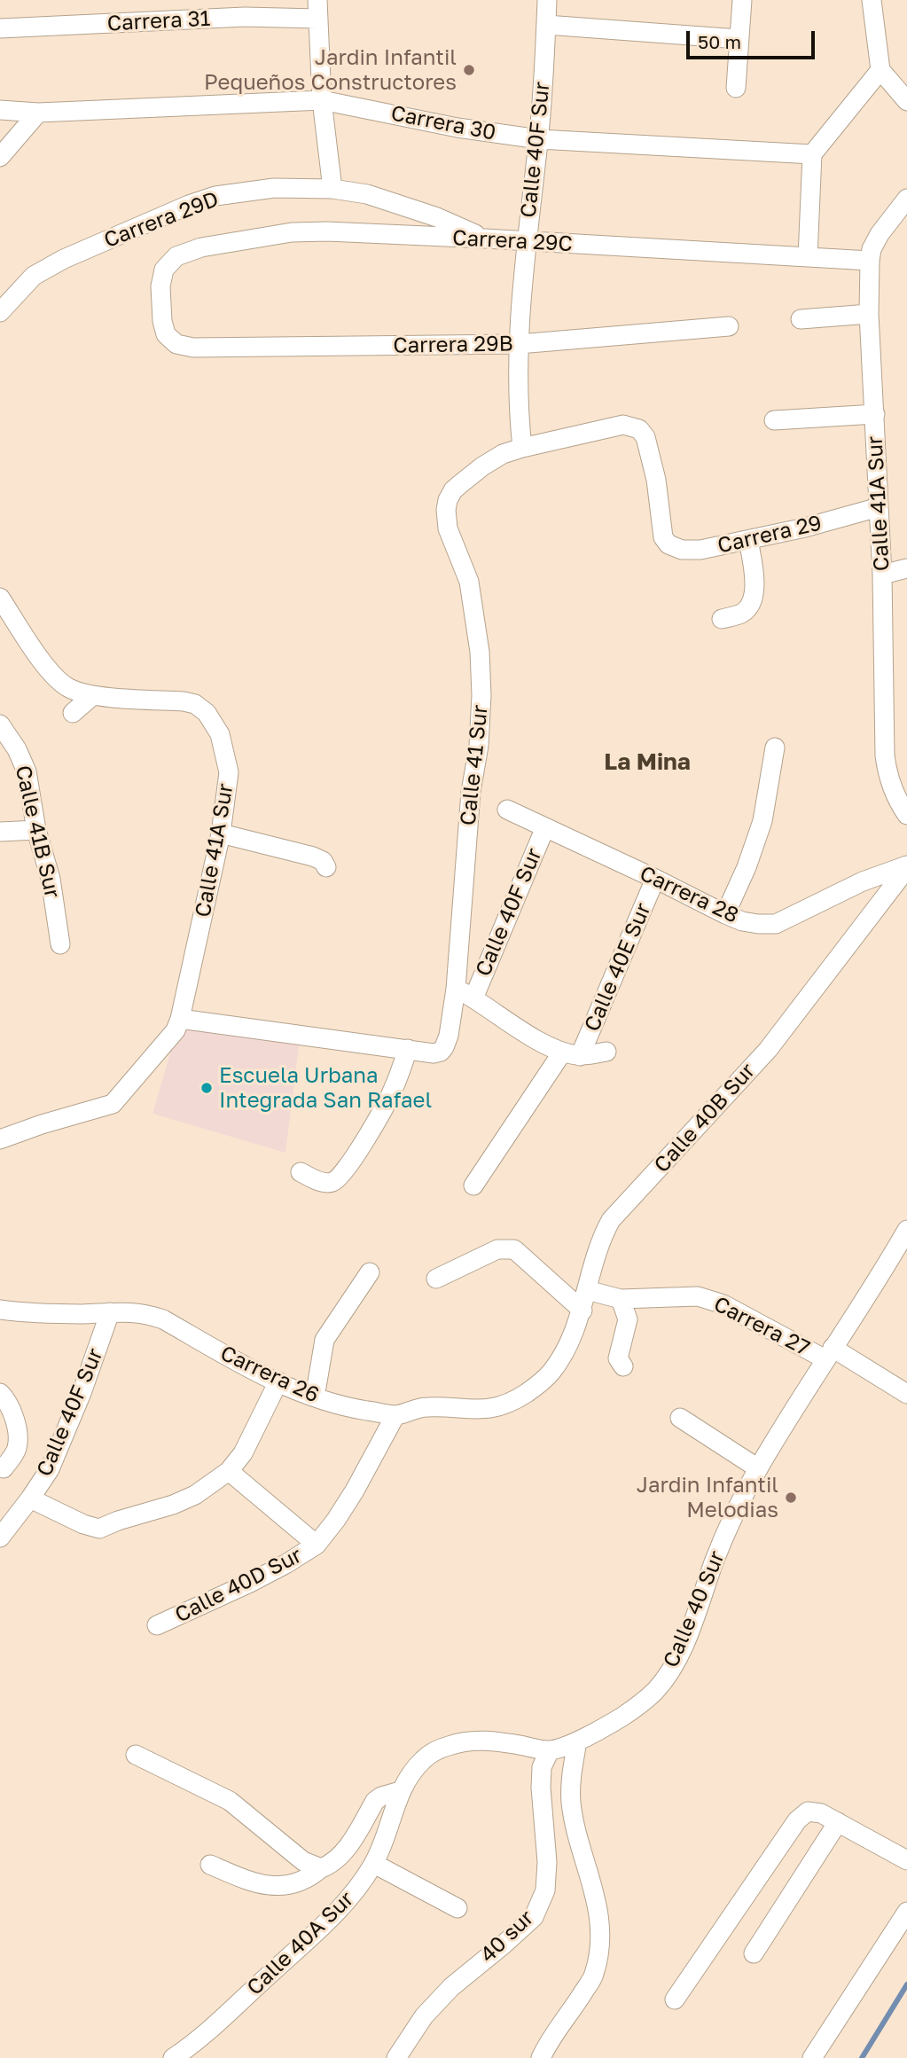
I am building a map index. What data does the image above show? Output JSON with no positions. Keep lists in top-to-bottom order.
{
  "streets": {
    "street": [
      "Carrera 31",
      "Carrera 30",
      "Calle 40F Sur",
      "Carrera 29D",
      "Carrera 29C",
      "Carrera 29B",
      "Calle 41A Sur",
      "Carrera 29",
      "Calle 41 Sur",
      "Calle 41B Sur",
      "Carrera 28",
      "Calle 40E Sur",
      "Calle 40B Sur",
      "Carrera 27",
      "Carrera 26",
      "Calle 40D Sur",
      "Calle 40 Sur",
      "40 sur",
      "Calle 40A Sur"
    ]
  },
  "crossings": [
    ["Carrera 30", "Calle 40F Sur"],
    ["Calle 40F Sur", "Carrera 29C"],
    ["Calle 40F Sur", "Carrera 29B"],
    ["Calle 40F Sur", "Carrera 29"],
    ["Calle 40F Sur", "Calle 41 Sur"],
    ["Calle 40F Sur", "Carrera 28"],
    ["Calle 40F Sur", "Carrera 26"],
    ["Carrera 29D", "Carrera 29C"],
    ["Carrera 29C", "Carrera 29B"],
    ["Carrera 29C", "Calle 41A Sur"],
    ["Calle 41A Sur", "Carrera 29"],
    ["Carrera 29", "Calle 41 Sur"],
    ["Carrera 28", "Calle 40E Sur"],
    ["Carrera 28", "Calle 40B Sur"],
    ["Calle 40B Sur", "Carrera 27"],
    ["Calle 40B Sur", "Carrera 26"],
    ["Carrera 27", "Calle 40 Sur"],
    ["Carrera 26", "Calle 40D Sur"],
    ["Calle 40 Sur", "40 sur"],
    ["Calle 40 Sur", "Calle 40A Sur"],
    ["40 sur", "Calle 40A Sur"]
  ],
  "districts": ["La Mina"],
  "places": ["Jardin Infantil Pequeños Constructores", "Escuela Urbana Integrada San Rafael", "Jardin Infantil Melodias"],
  "scale_bar": "50 m"
}
